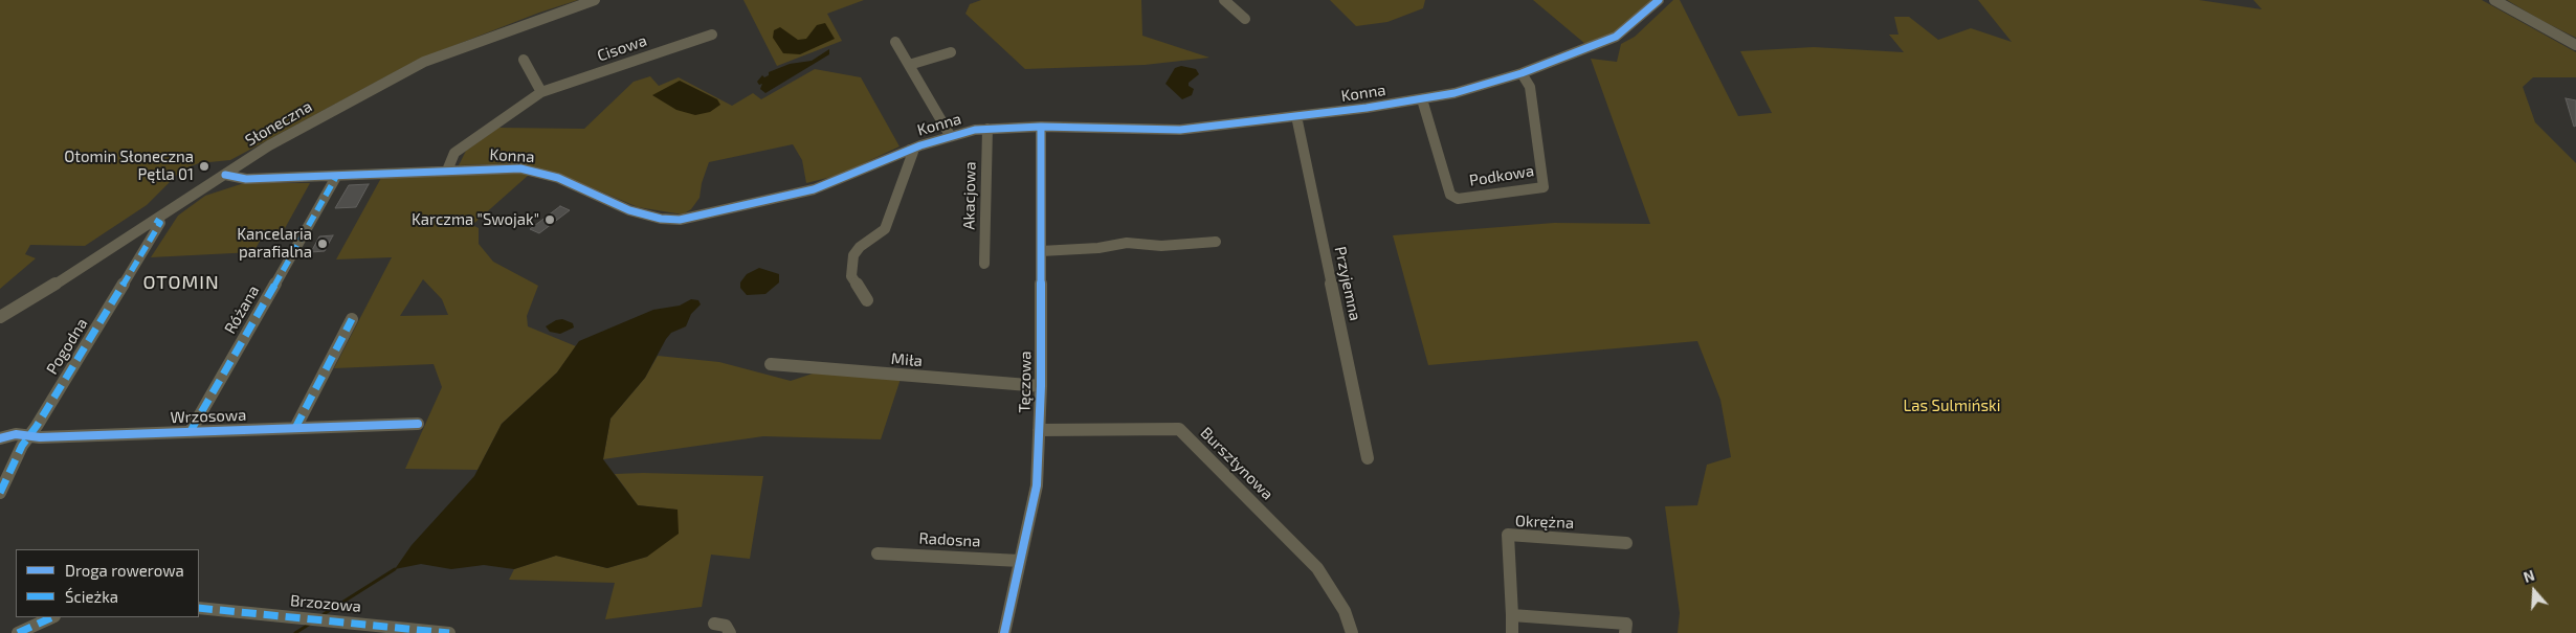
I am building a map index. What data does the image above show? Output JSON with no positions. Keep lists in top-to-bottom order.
{
  "streets": {
    "street": [
      "Cisowa",
      "Konna",
      "Słoneczna",
      "Podkowa",
      "Akacjowa",
      "Przyjemna",
      "Różana",
      "Pogodna",
      "Miła",
      "Tęczowa",
      "Wrzosowa",
      "Bursztynowa",
      "Okrężna",
      "Radosna",
      "Brzozowa"
    ]
  },
  "crossings": [
    ["Cisowa", "Konna"],
    ["Konna", "Słoneczna"],
    ["Konna", "Podkowa"],
    ["Konna", "Akacjowa"],
    ["Konna", "Przyjemna"],
    ["Konna", "Różana"],
    ["Konna", "Tęczowa"],
    ["Słoneczna", "Pogodna"],
    ["Różana", "Wrzosowa"],
    ["Pogodna", "Wrzosowa"],
    ["Miła", "Tęczowa"],
    ["Tęczowa", "Bursztynowa"],
    ["Tęczowa", "Radosna"]
  ],
  "districts": ["OTOMIN"],
  "parks": ["Las Sulmiński"],
  "places": ["Otomin Słoneczna Pętla 01", "Karczma \"Swojak\"", "Kancelaria parafialna"],
  "legend": ["Droga rowerowa", "Ścieżka"],
  "north": "top"
}
